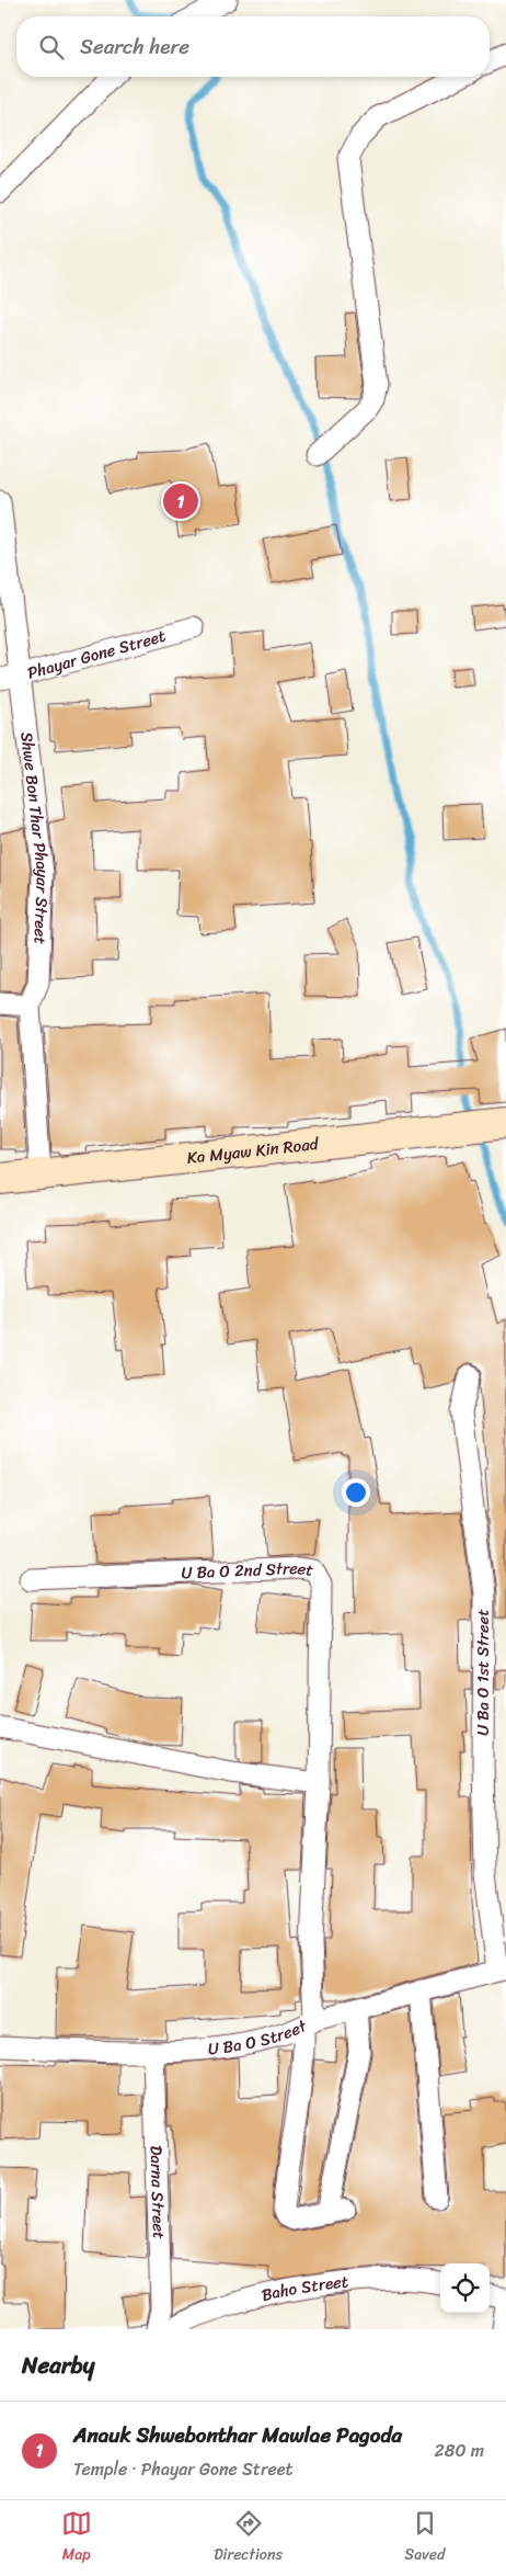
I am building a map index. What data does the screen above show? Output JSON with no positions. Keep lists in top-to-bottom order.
{
  "streets": {
    "main road": ["Ka Myaw Kin Road"],
    "street": [
      "Phayar Gone Street",
      "Shwe Bon Thar Phayar Street",
      "U Ba O 2nd Street",
      "U Ba O 1st Street",
      "U Ba O Street",
      "Darna Street",
      "Baho Street"
    ]
  },
  "crossings": [
    ["Phayar Gone Street", "Shwe Bon Thar Phayar Street"],
    ["Shwe Bon Thar Phayar Street", "Ka Myaw Kin Road"],
    ["U Ba O 2nd Street", "U Ba O Street"],
    ["U Ba O 1st Street", "U Ba O Street"],
    ["U Ba O Street", "Darna Street"]
  ],
  "page": {
    "search": "Search here",
    "pins": "1",
    "heading": "Nearby",
    "list": [
      {
        "mark": "1",
        "name": "Anauk Shwebonthar Mawlae Pagoda",
        "note": "Temple · Phayar Gone Street",
        "value": "280 m"
      }
    ],
    "nav": ["Map", "Directions", "Saved"]
  }
}
